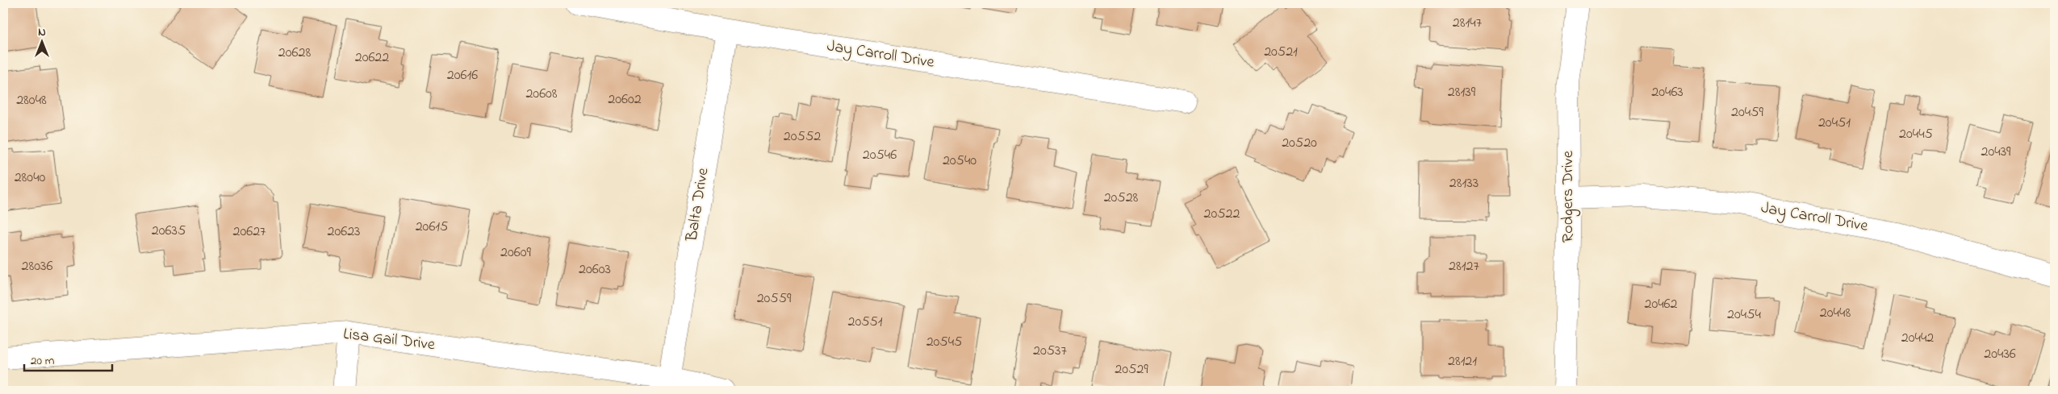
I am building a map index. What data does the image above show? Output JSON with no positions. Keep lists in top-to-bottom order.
{
  "streets": {
    "street": [
      "Jay Carroll Drive",
      "Rodgers Drive",
      "Balta Drive",
      "Lisa Gail Drive"
    ]
  },
  "crossings": [
    ["Jay Carroll Drive", "Rodgers Drive"],
    ["Jay Carroll Drive", "Balta Drive"],
    ["Balta Drive", "Lisa Gail Drive"]
  ],
  "house_numbers": [
    "28147",
    "20521",
    "20628",
    "20622",
    "20616",
    "28139",
    "20463",
    "20608",
    "20602",
    "28048",
    "20459",
    "20451",
    "20445",
    "20552",
    "20520",
    "20439",
    "20546",
    "20540",
    "28040",
    "28133",
    "20528",
    "20522",
    "20615",
    "20635",
    "20627",
    "20623",
    "20609",
    "28036",
    "28127",
    "20603",
    "20559",
    "20462",
    "20448",
    "20454",
    "20551",
    "20442",
    "20545",
    "20537",
    "20436",
    "28121",
    "20529"
  ],
  "scale_bar": "20 m",
  "north": "top"
}
